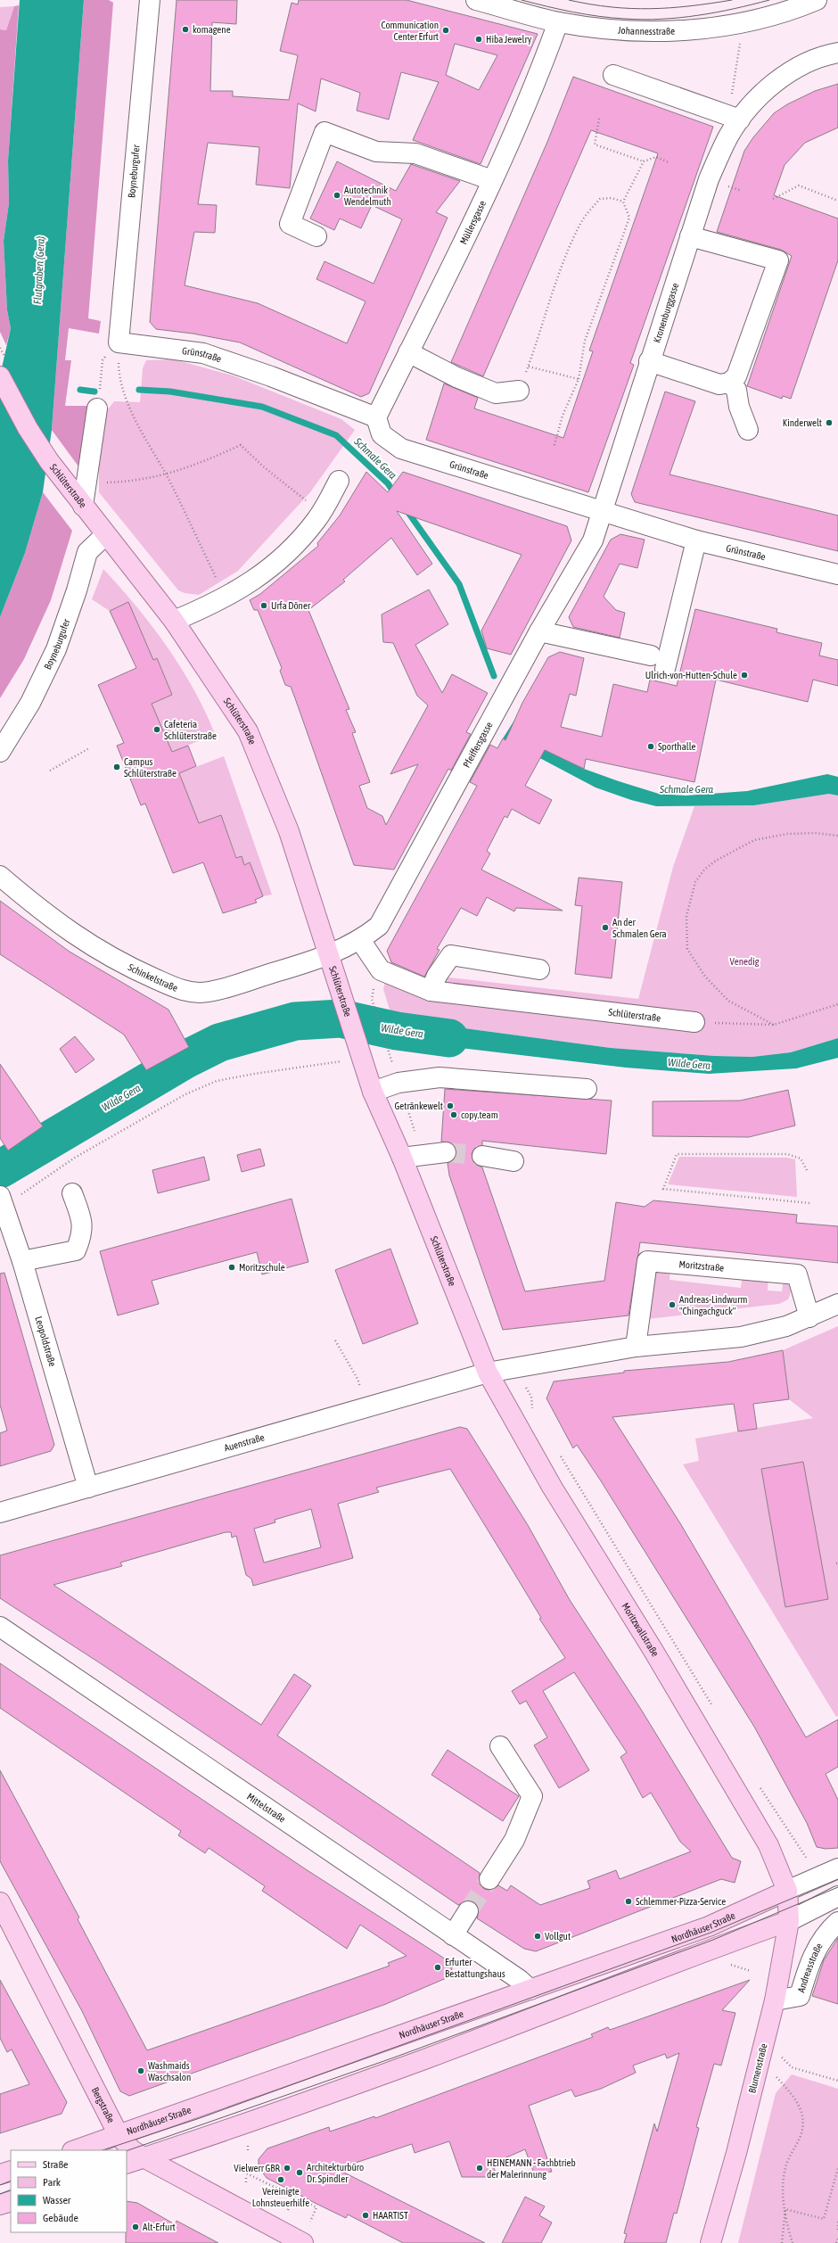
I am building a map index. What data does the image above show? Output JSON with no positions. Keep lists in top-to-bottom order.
{
  "streets": {
    "main road": [
      "Schlüterstraße",
      "Moritzwallstraße",
      "Nordhäuser Straße",
      "Blumenstraße",
      "Bergstraße"
    ],
    "street": [
      "Johannesstraße",
      "Boyneburgufer",
      "Müllersgasse",
      "Kronenburggasse",
      "Grünstraße",
      "Pfeiffersgasse",
      "Schinkelstraße",
      "Moritzstraße",
      "Leopoldstraße",
      "Auenstraße",
      "Mittelstraße",
      "Andreasstraße"
    ]
  },
  "crossings": [
    ["Johannesstraße", "Müllersgasse"],
    ["Boyneburgufer", "Grünstraße"],
    ["Boyneburgufer", "Schlüterstraße"],
    ["Müllersgasse", "Grünstraße"],
    ["Kronenburggasse", "Grünstraße"],
    ["Kronenburggasse", "Pfeiffersgasse"],
    ["Grünstraße", "Pfeiffersgasse"],
    ["Schlüterstraße", "Pfeiffersgasse"],
    ["Schlüterstraße", "Schinkelstraße"],
    ["Schlüterstraße", "Auenstraße"],
    ["Schlüterstraße", "Moritzwallstraße"],
    ["Pfeiffersgasse", "Schinkelstraße"],
    ["Leopoldstraße", "Auenstraße"],
    ["Auenstraße", "Moritzwallstraße"],
    ["Moritzwallstraße", "Nordhäuser Straße"],
    ["Moritzwallstraße", "Blumenstraße"],
    ["Mittelstraße", "Nordhäuser Straße"],
    ["Nordhäuser Straße", "Blumenstraße"],
    ["Nordhäuser Straße", "Bergstraße"],
    ["Andreasstraße", "Blumenstraße"]
  ],
  "water": ["Flutgraben (Gera)", "Schmale Gera", "Wilde Gera"],
  "parks": ["Venedig"],
  "places": [
    "komagene",
    "Communication Center Erfurt",
    "Hiba Jewelry",
    "Autotechnik Wendelmuth",
    "Kinderwelt",
    "Urfa Döner",
    "Ulrich-von-Hutten-Schule",
    "Cafeteria Schlüterstraße",
    "Sporthalle",
    "Campus Schlüterstraße",
    "An der Schmalen Gera",
    "Getränkewelt",
    "copy.team",
    "Moritzschule",
    "Andreas-Lindwurm \"Chingachguck\"",
    "Schlemmer-Pizza-Service",
    "Vollgut",
    "Erfurter Bestattungshaus",
    "Washmaids Waschsalon",
    "Vielwerr GBR",
    "HEINEMANN - Fachbtrieb der Malerinnung",
    "Architekturbüro Dr. Spindler",
    "Vereinigte Lohnsteuerhilfe",
    "HAARTIST",
    "Alt-Erfurt"
  ],
  "legend": [
    "Straße",
    "Park",
    "Wasser",
    "Gebäude"
  ]
}
